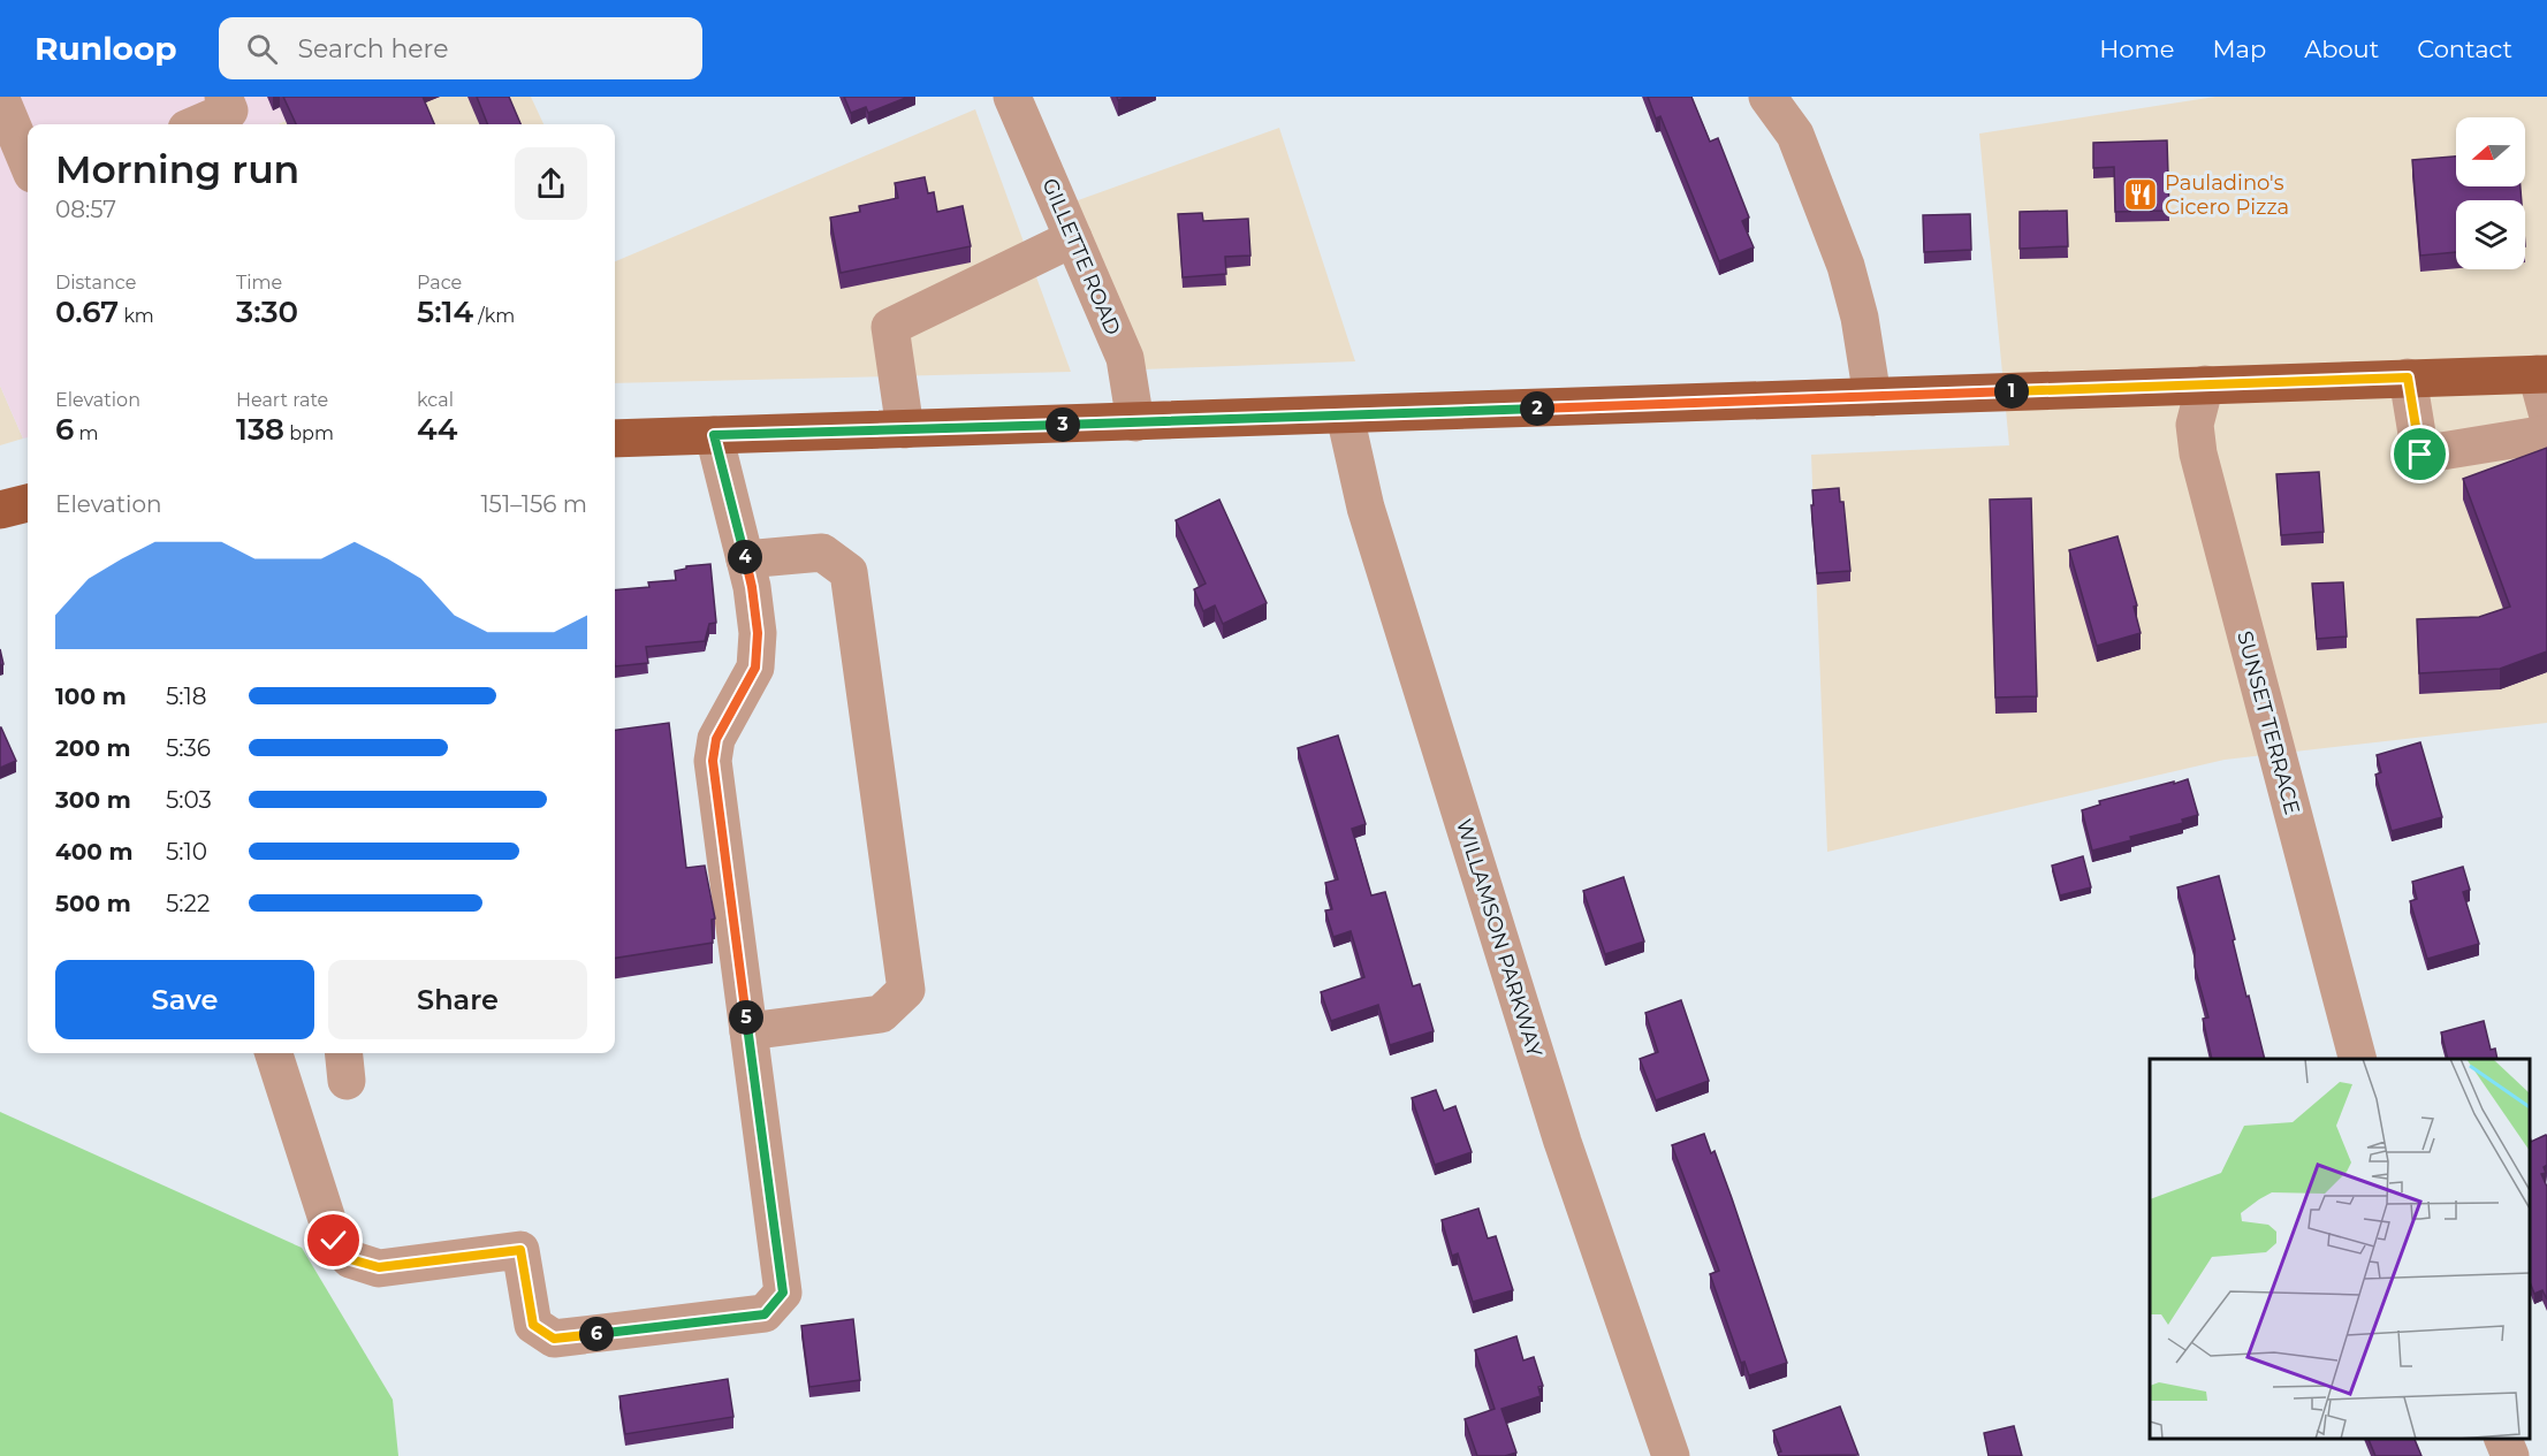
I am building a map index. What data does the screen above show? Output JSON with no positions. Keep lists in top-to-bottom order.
{
  "streets": {
    "street": ["GILLETTE ROAD", "SUNSET TERRACE", "WILLAMSON PARKWAY"]
  },
  "places": {
    "restaurant": ["Pauladino's Cicero Pizza"]
  },
  "north": "left",
  "page": {
    "header": "Runloop",
    "search": "Search here",
    "nav": [
      "Home",
      "Map",
      "About",
      "Contact"
    ],
    "heading": ["Morning run", "08:57"],
    "stats": [
      ["Distance", "0.67 km"],
      ["Time", "3:30"],
      ["Pace", "5:14 /km"],
      ["Elevation", "6 m"],
      ["Heart rate", "138 bpm"],
      ["kcal", "44"]
    ],
    "pins": [
      "1",
      "2",
      "3",
      "4",
      "5",
      "6"
    ],
    "chart": ["Elevation", "151–156 m"],
    "list": [
      {
        "name": "100 m",
        "note": "5:18"
      },
      {
        "name": "200 m",
        "note": "5:36"
      },
      {
        "name": "300 m",
        "note": "5:03"
      },
      {
        "name": "400 m",
        "note": "5:10"
      },
      {
        "name": "500 m",
        "note": "5:22"
      }
    ],
    "buttons": ["Save", "Share"]
  }
}
